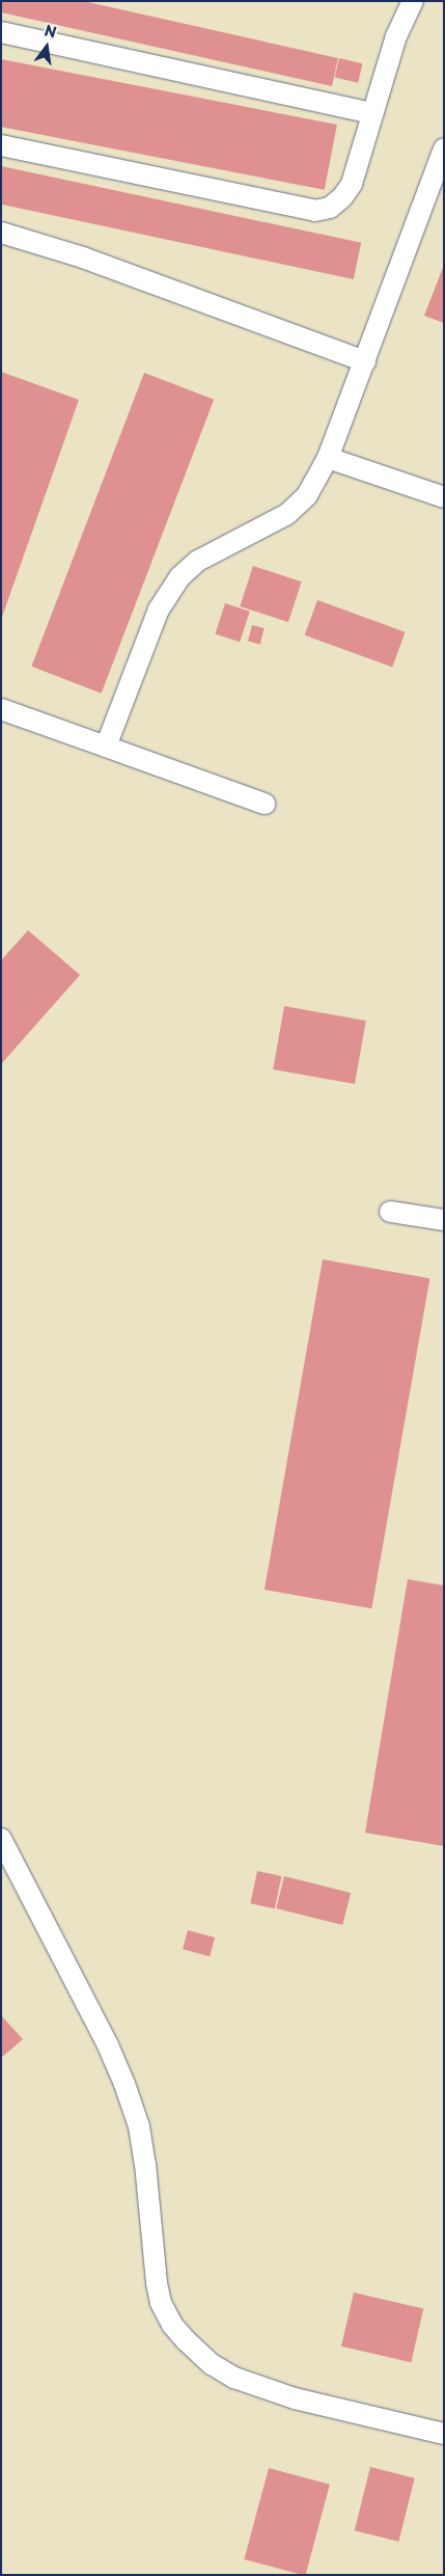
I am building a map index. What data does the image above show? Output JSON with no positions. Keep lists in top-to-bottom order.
{
  "north": "top"
}
